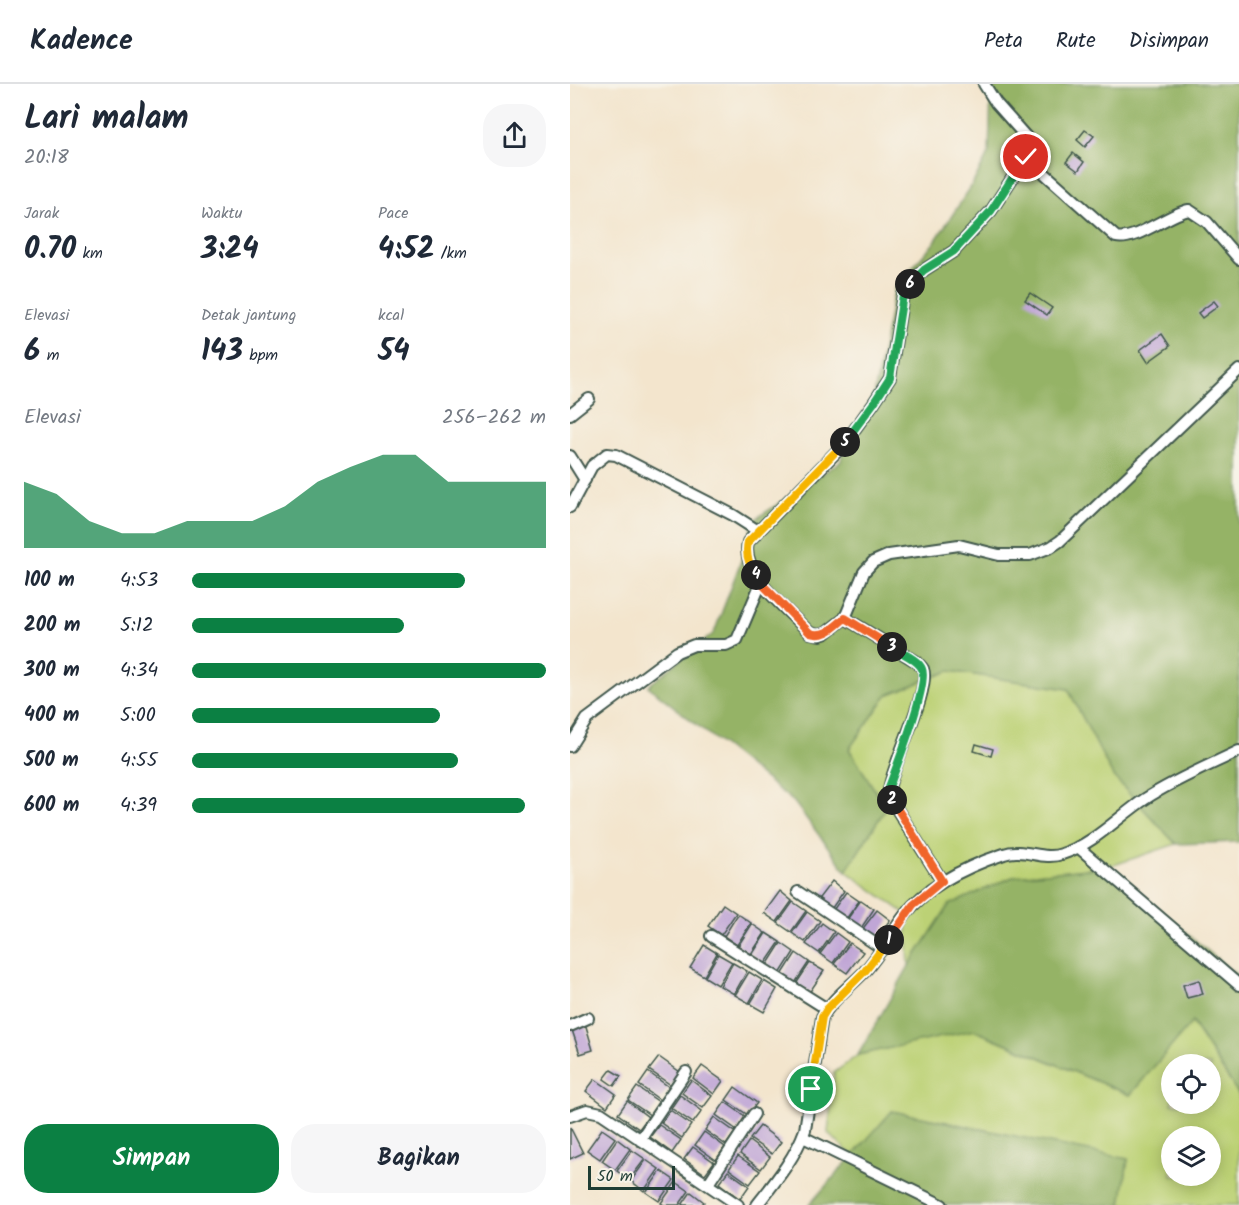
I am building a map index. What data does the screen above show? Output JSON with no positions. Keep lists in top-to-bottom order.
{
  "scale_bar": "50 m",
  "page": {
    "header": "Kadence",
    "nav": ["Peta", "Rute", "Disimpan"],
    "heading": ["Lari malam", "20:18"],
    "stats": [
      ["Jarak", "0.70 km"],
      ["Waktu", "3:24"],
      ["Pace", "4:52 /km"],
      ["Elevasi", "6 m"],
      ["Detak jantung", "143 bpm"],
      ["kcal", "54"]
    ],
    "pins": [
      "6",
      "5",
      "4",
      "3",
      "2",
      "1"
    ],
    "chart": ["Elevasi", "256–262 m"],
    "list": [
      {
        "name": "100 m",
        "note": "4:53"
      },
      {
        "name": "200 m",
        "note": "5:12"
      },
      {
        "name": "300 m",
        "note": "4:34"
      },
      {
        "name": "400 m",
        "note": "5:00"
      },
      {
        "name": "500 m",
        "note": "4:55"
      },
      {
        "name": "600 m",
        "note": "4:39"
      }
    ],
    "buttons": ["Simpan", "Bagikan"],
    "scale": "50 m"
  }
}
